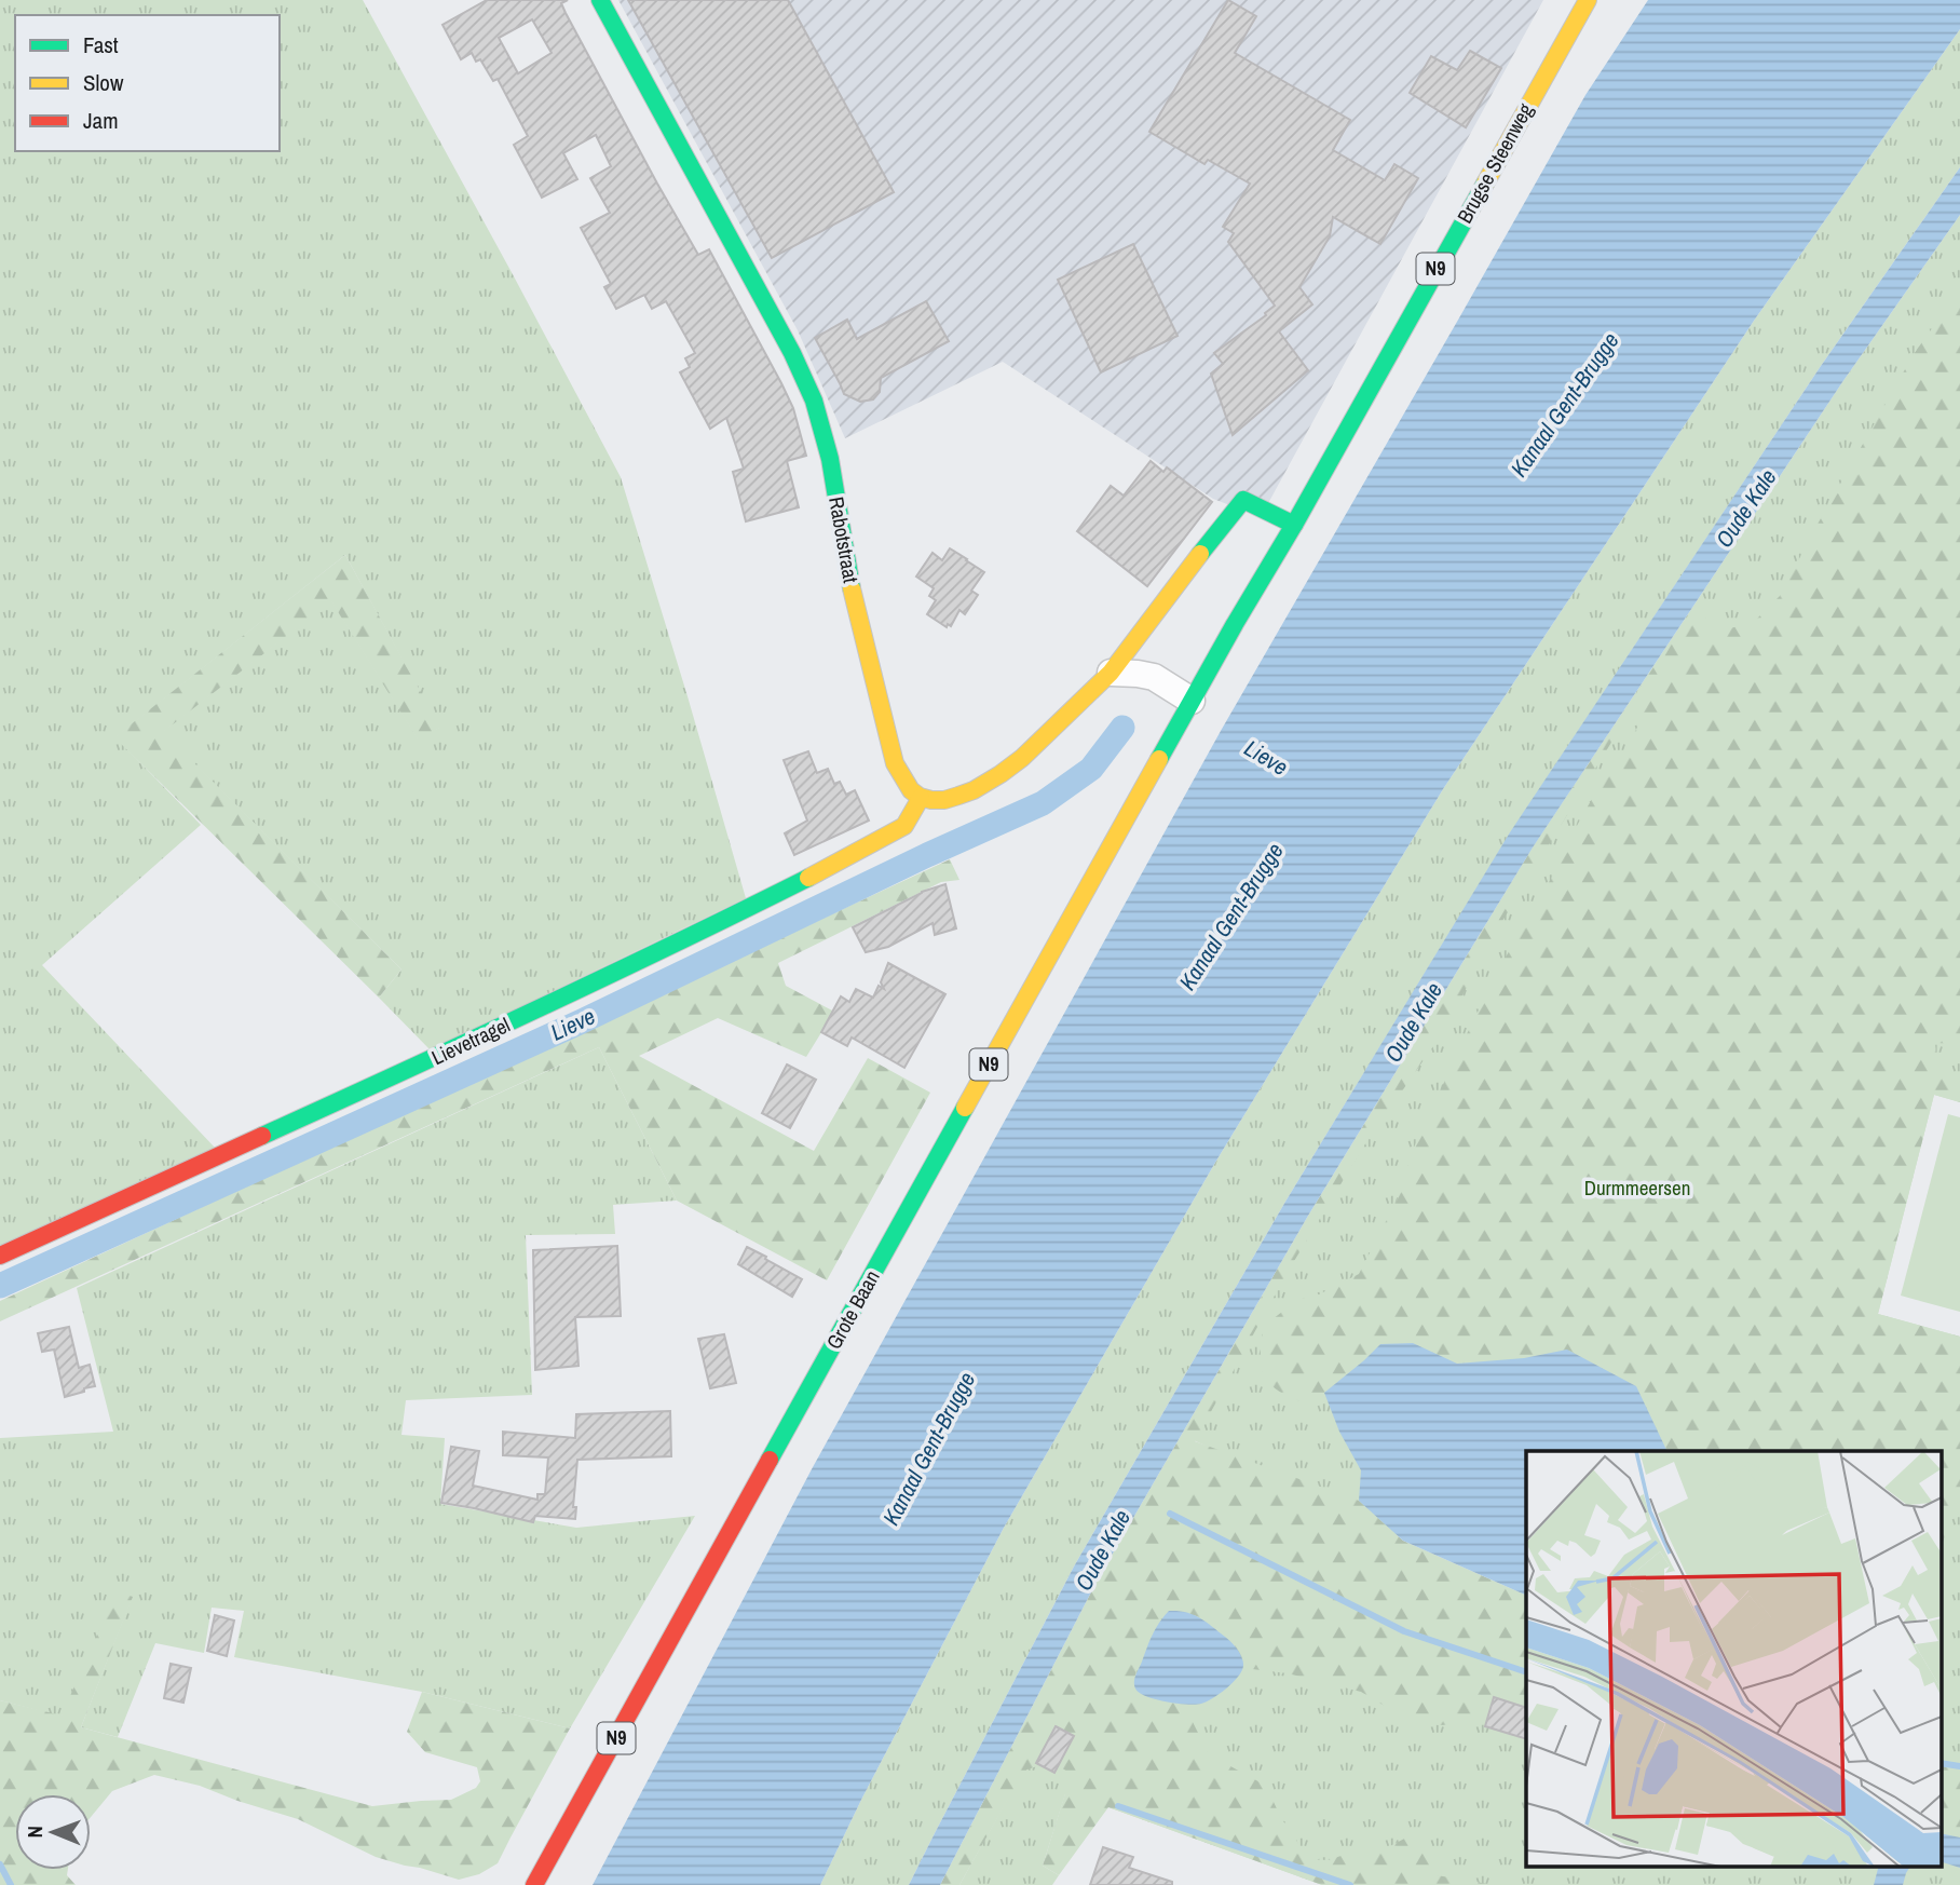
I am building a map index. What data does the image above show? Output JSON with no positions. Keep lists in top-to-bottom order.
{
  "streets": {
    "street": [
      "Brugse Steenweg",
      "N9",
      "Rabotstraat",
      "Lievetragel",
      "Grote Baan"
    ]
  },
  "crossings": [
    ["Brugse Steenweg", "Grote Baan"],
    ["Rabotstraat", "Lievetragel"]
  ],
  "water": ["Kanaal Gent-Brugge", "Oude Kale", "Lieve"],
  "parks": ["Durmmeersen"],
  "legend": ["Fast", "Slow", "Jam"],
  "north": "left"
}
